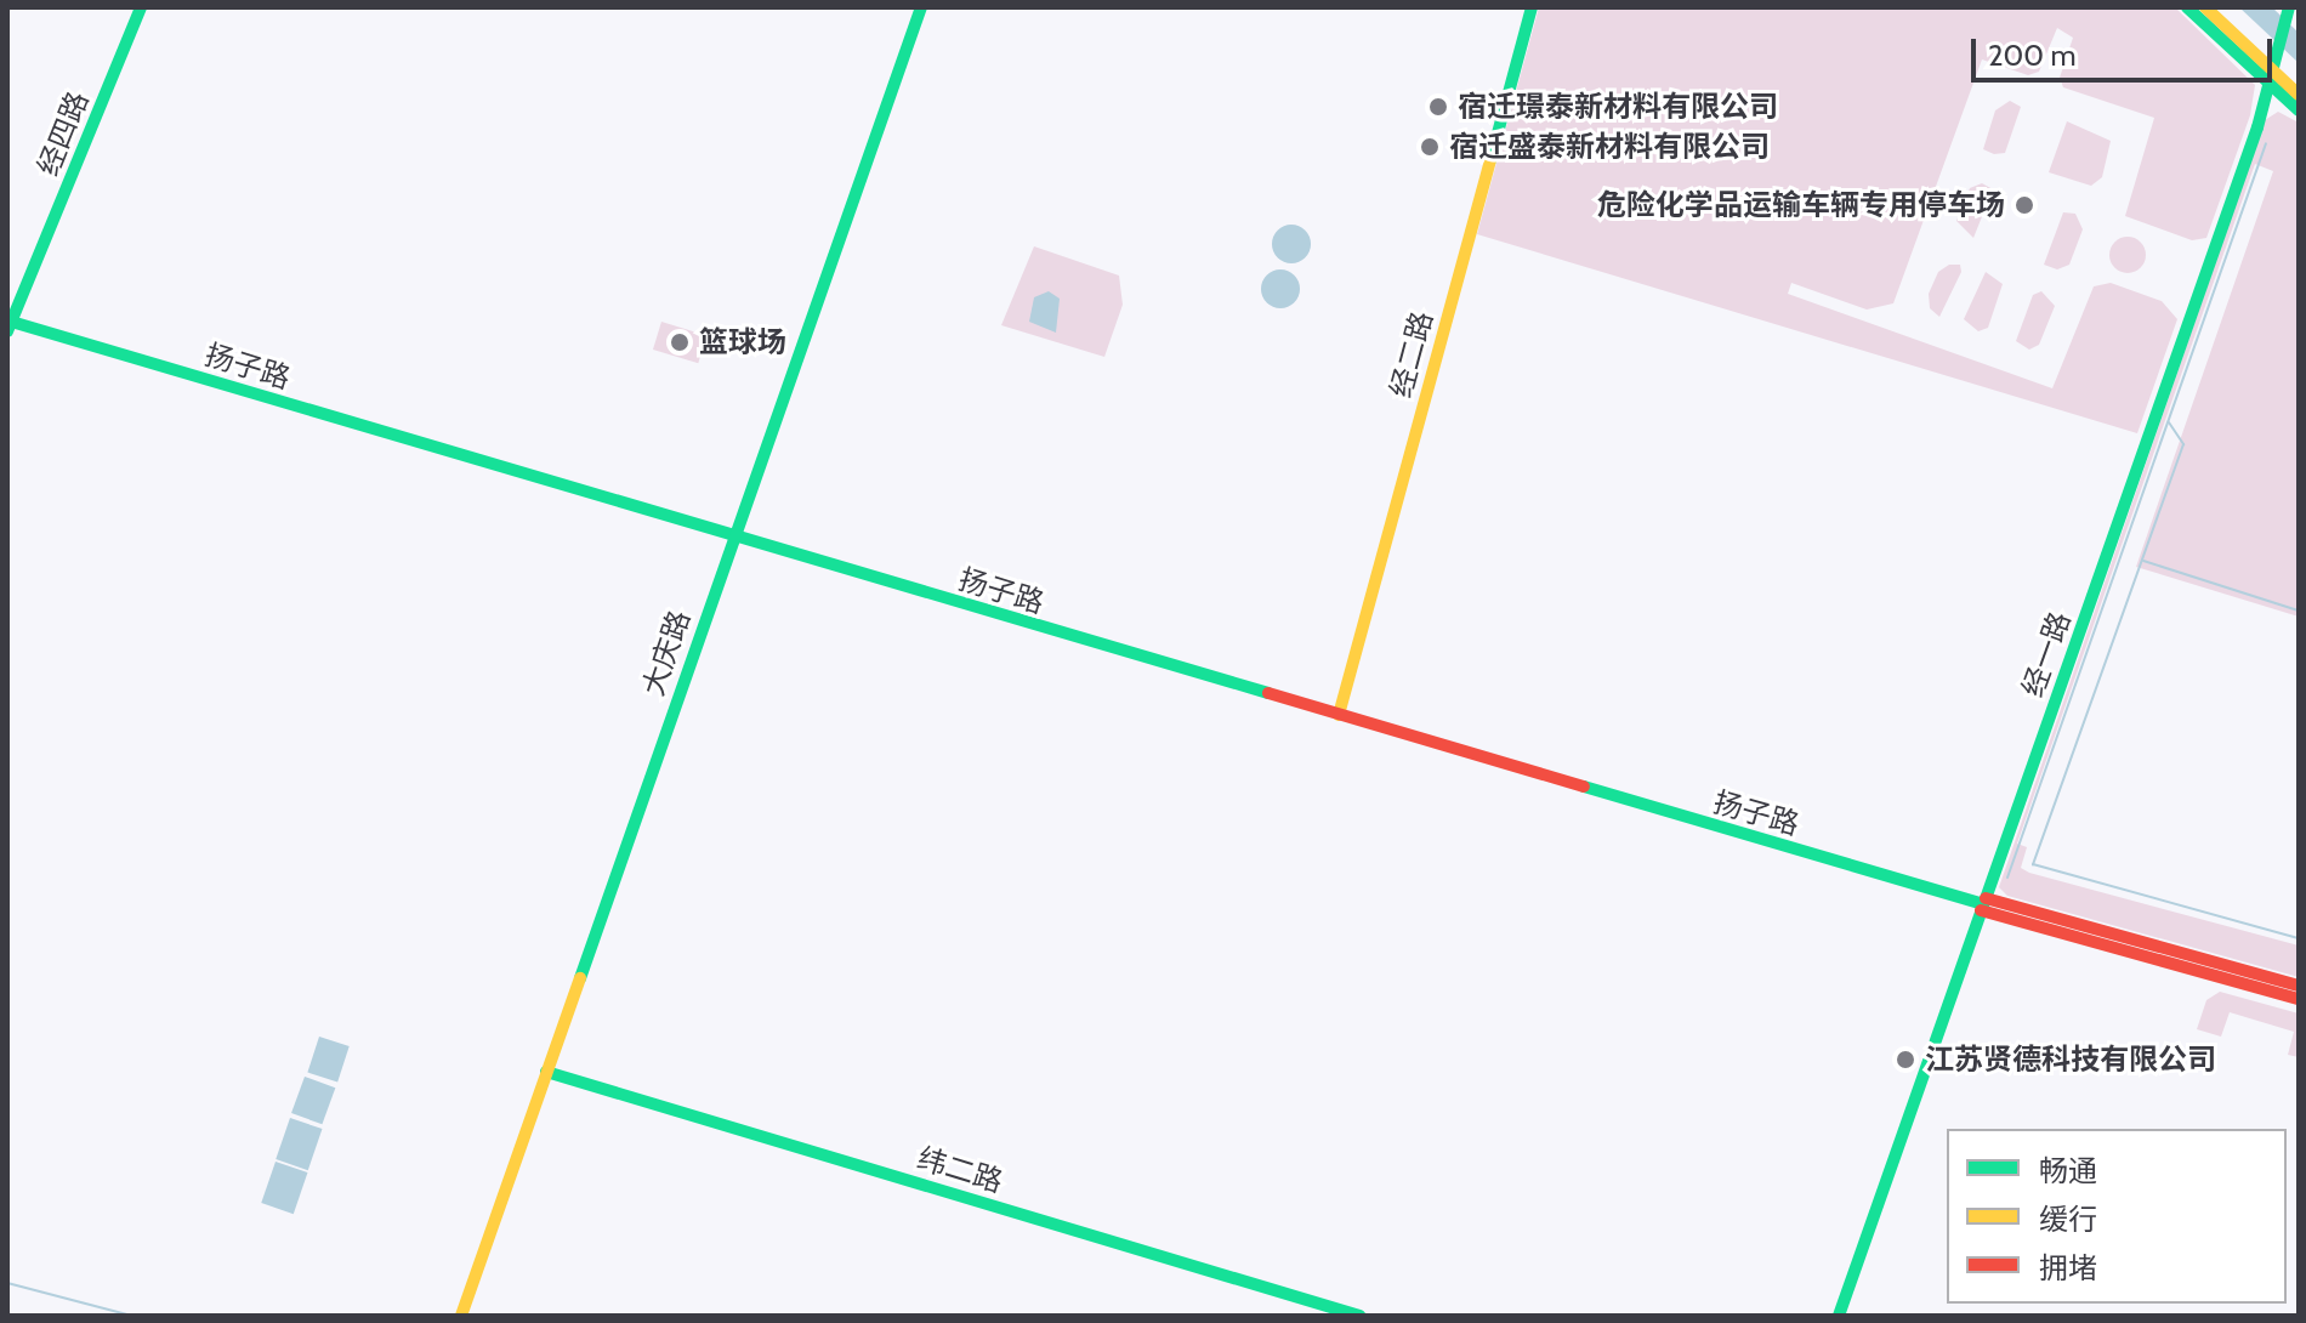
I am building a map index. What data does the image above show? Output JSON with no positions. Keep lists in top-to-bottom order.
{
  "streets": {
    "street": [
      "经四路",
      "经二路",
      "扬子路",
      "大庆路",
      "经一路",
      "纬二路"
    ]
  },
  "crossings": [
    ["经四路", "扬子路"],
    ["经二路", "扬子路"],
    ["扬子路", "大庆路"],
    ["扬子路", "经一路"],
    ["大庆路", "纬二路"]
  ],
  "places": [
    "宿迁璟泰新材料有限公司",
    "宿迁盛泰新材料有限公司",
    "危险化学品运输车辆专用停车场",
    "篮球场",
    "江苏贤德科技有限公司"
  ],
  "legend": ["畅通", "缓行", "拥堵"],
  "scale_bar": "200 m"
}
